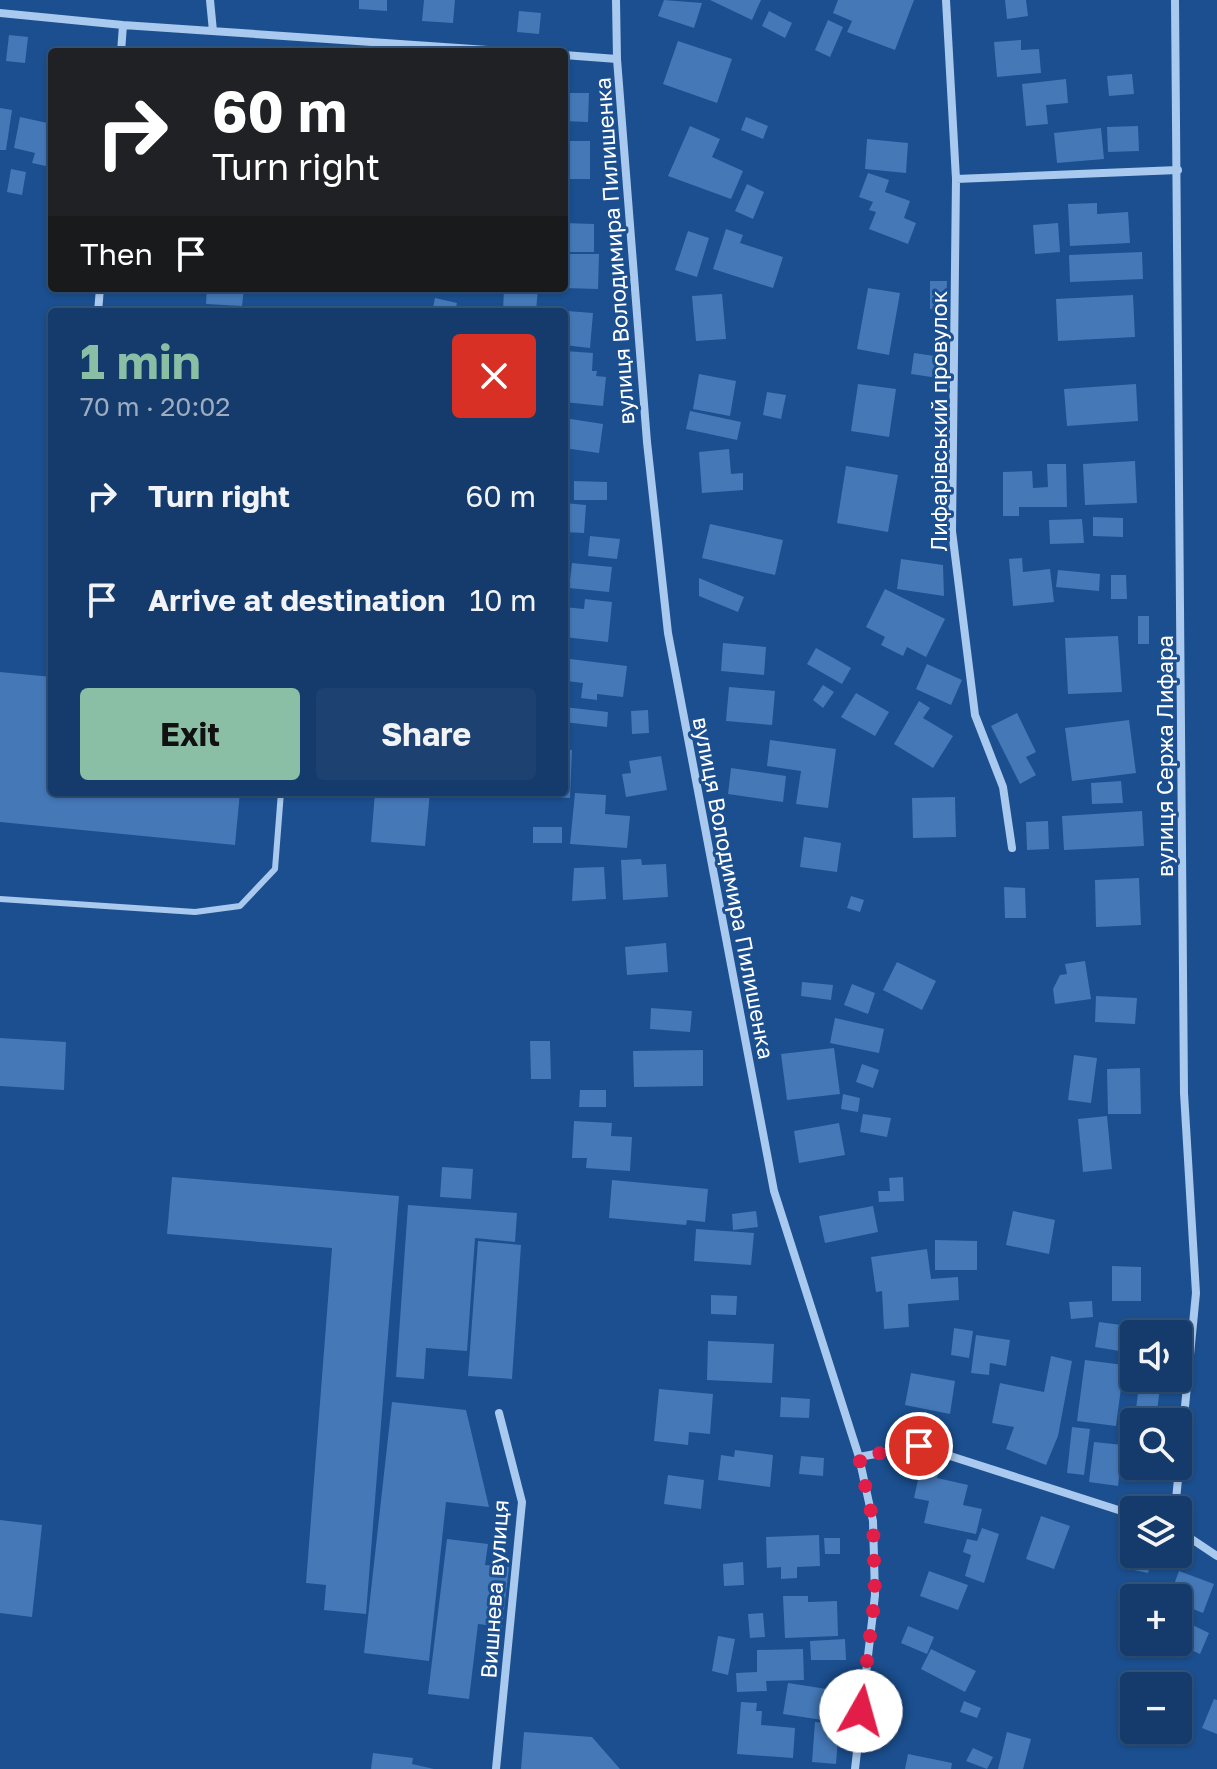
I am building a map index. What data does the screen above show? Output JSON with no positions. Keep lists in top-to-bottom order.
{
  "streets": {
    "street": [
      "вулиця Володимира Пилишенка",
      "Лифарівський провулок",
      "вулиця Сержа Лифара",
      "Вишнева вулиця"
    ]
  },
  "page": {
    "turn": ["60 m", "Turn right"],
    "then": "Then",
    "heading": ["1 min", "70 m · 20:02"],
    "list": [
      {
        "name": "Turn right",
        "value": "60 m"
      },
      {
        "name": "Arrive at destination",
        "value": "10 m"
      }
    ],
    "buttons": ["Exit", "Share"],
    "map_buttons": ["+", "−"]
  }
}
